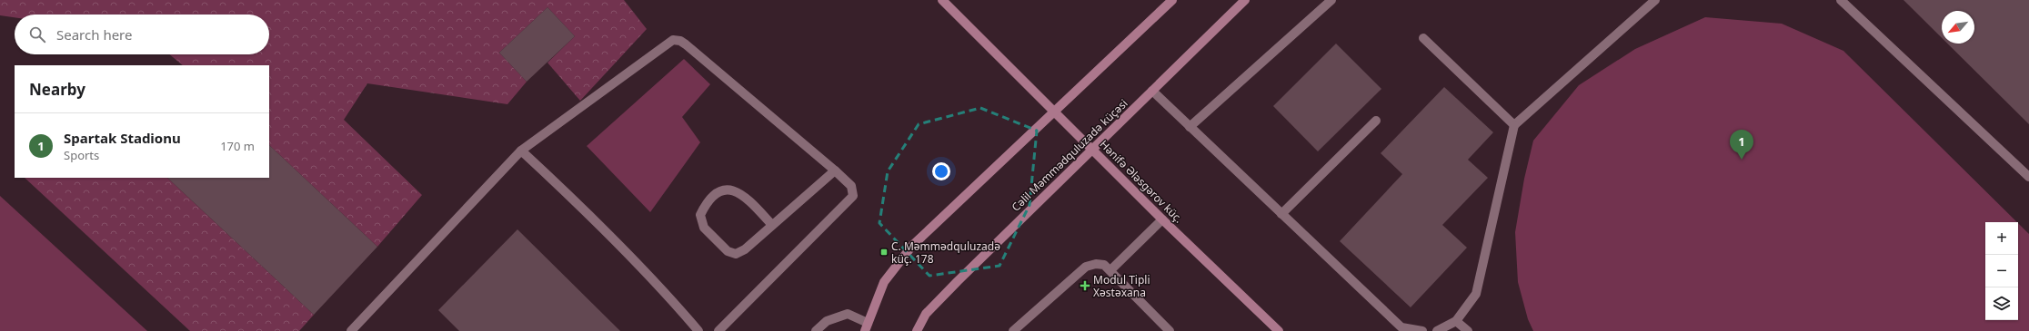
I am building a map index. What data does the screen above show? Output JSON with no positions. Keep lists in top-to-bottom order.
{
  "streets": {
    "main road": ["Cəlil Məmmədquluzadə küçəsi", "Hənifə Ələsgərov küç."]
  },
  "crossings": [
    ["Cəlil Məmmədquluzadə küçəsi", "Hənifə Ələsgərov küç."]
  ],
  "places": {
    "transit": ["C. Məmmədquluzadə küç. 178"],
    "health": ["Modul Tipli Xəstəxana"]
  },
  "north": "bottom left",
  "page": {
    "search": "Search here",
    "heading": "Nearby",
    "list": [
      {
        "mark": "1",
        "name": "Spartak Stadionu",
        "note": "Sports",
        "value": "170 m"
      }
    ],
    "pins": "1",
    "map_buttons": ["+", "−"]
  }
}
